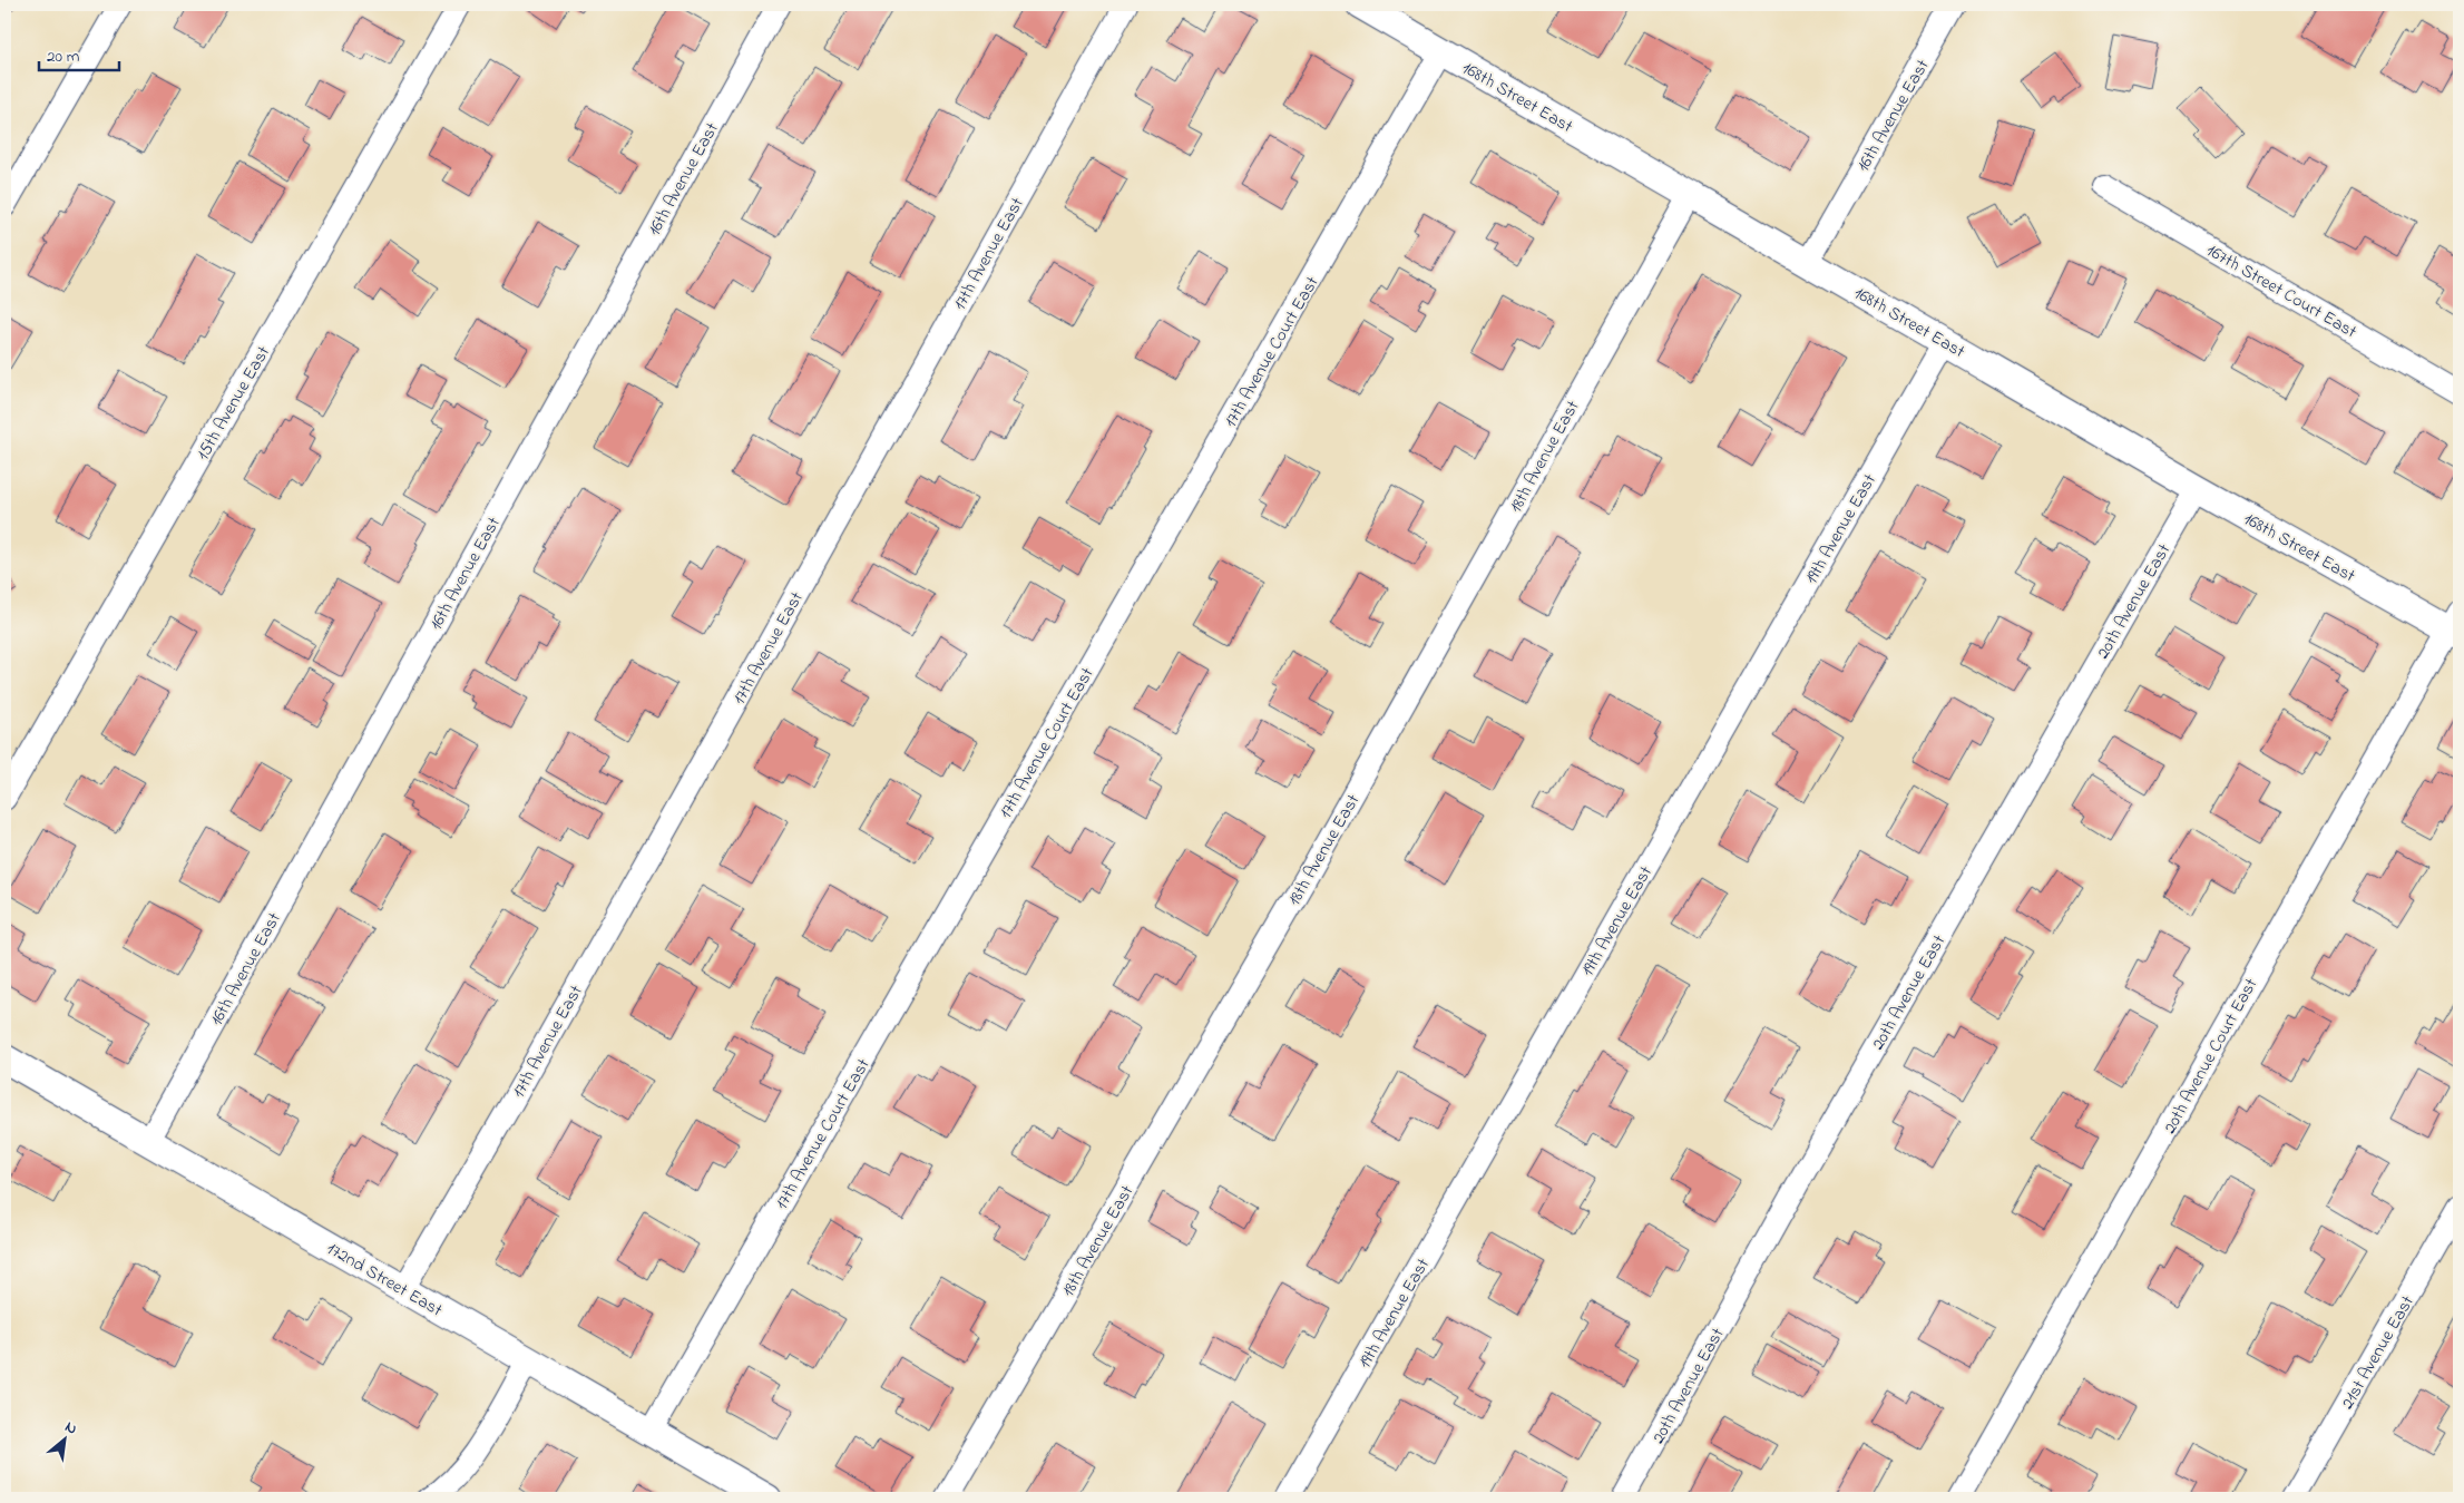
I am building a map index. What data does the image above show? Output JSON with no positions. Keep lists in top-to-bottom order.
{
  "streets": {
    "street": [
      "168th Street East",
      "16th Avenue East",
      "17th Avenue East",
      "167th Street Court East",
      "17th Avenue Court East",
      "15th Avenue East",
      "18th Avenue East",
      "19th Avenue East",
      "20th Avenue East",
      "20th Avenue Court East",
      "172nd Street East",
      "21st Avenue East"
    ]
  },
  "crossings": [
    ["168th Street East", "16th Avenue East"],
    ["168th Street East", "17th Avenue Court East"],
    ["168th Street East", "18th Avenue East"],
    ["168th Street East", "19th Avenue East"],
    ["168th Street East", "20th Avenue East"],
    ["168th Street East", "20th Avenue Court East"],
    ["16th Avenue East", "172nd Street East"],
    ["17th Avenue East", "172nd Street East"],
    ["17th Avenue Court East", "172nd Street East"]
  ],
  "scale_bar": "20 m",
  "north": "top right"
}
